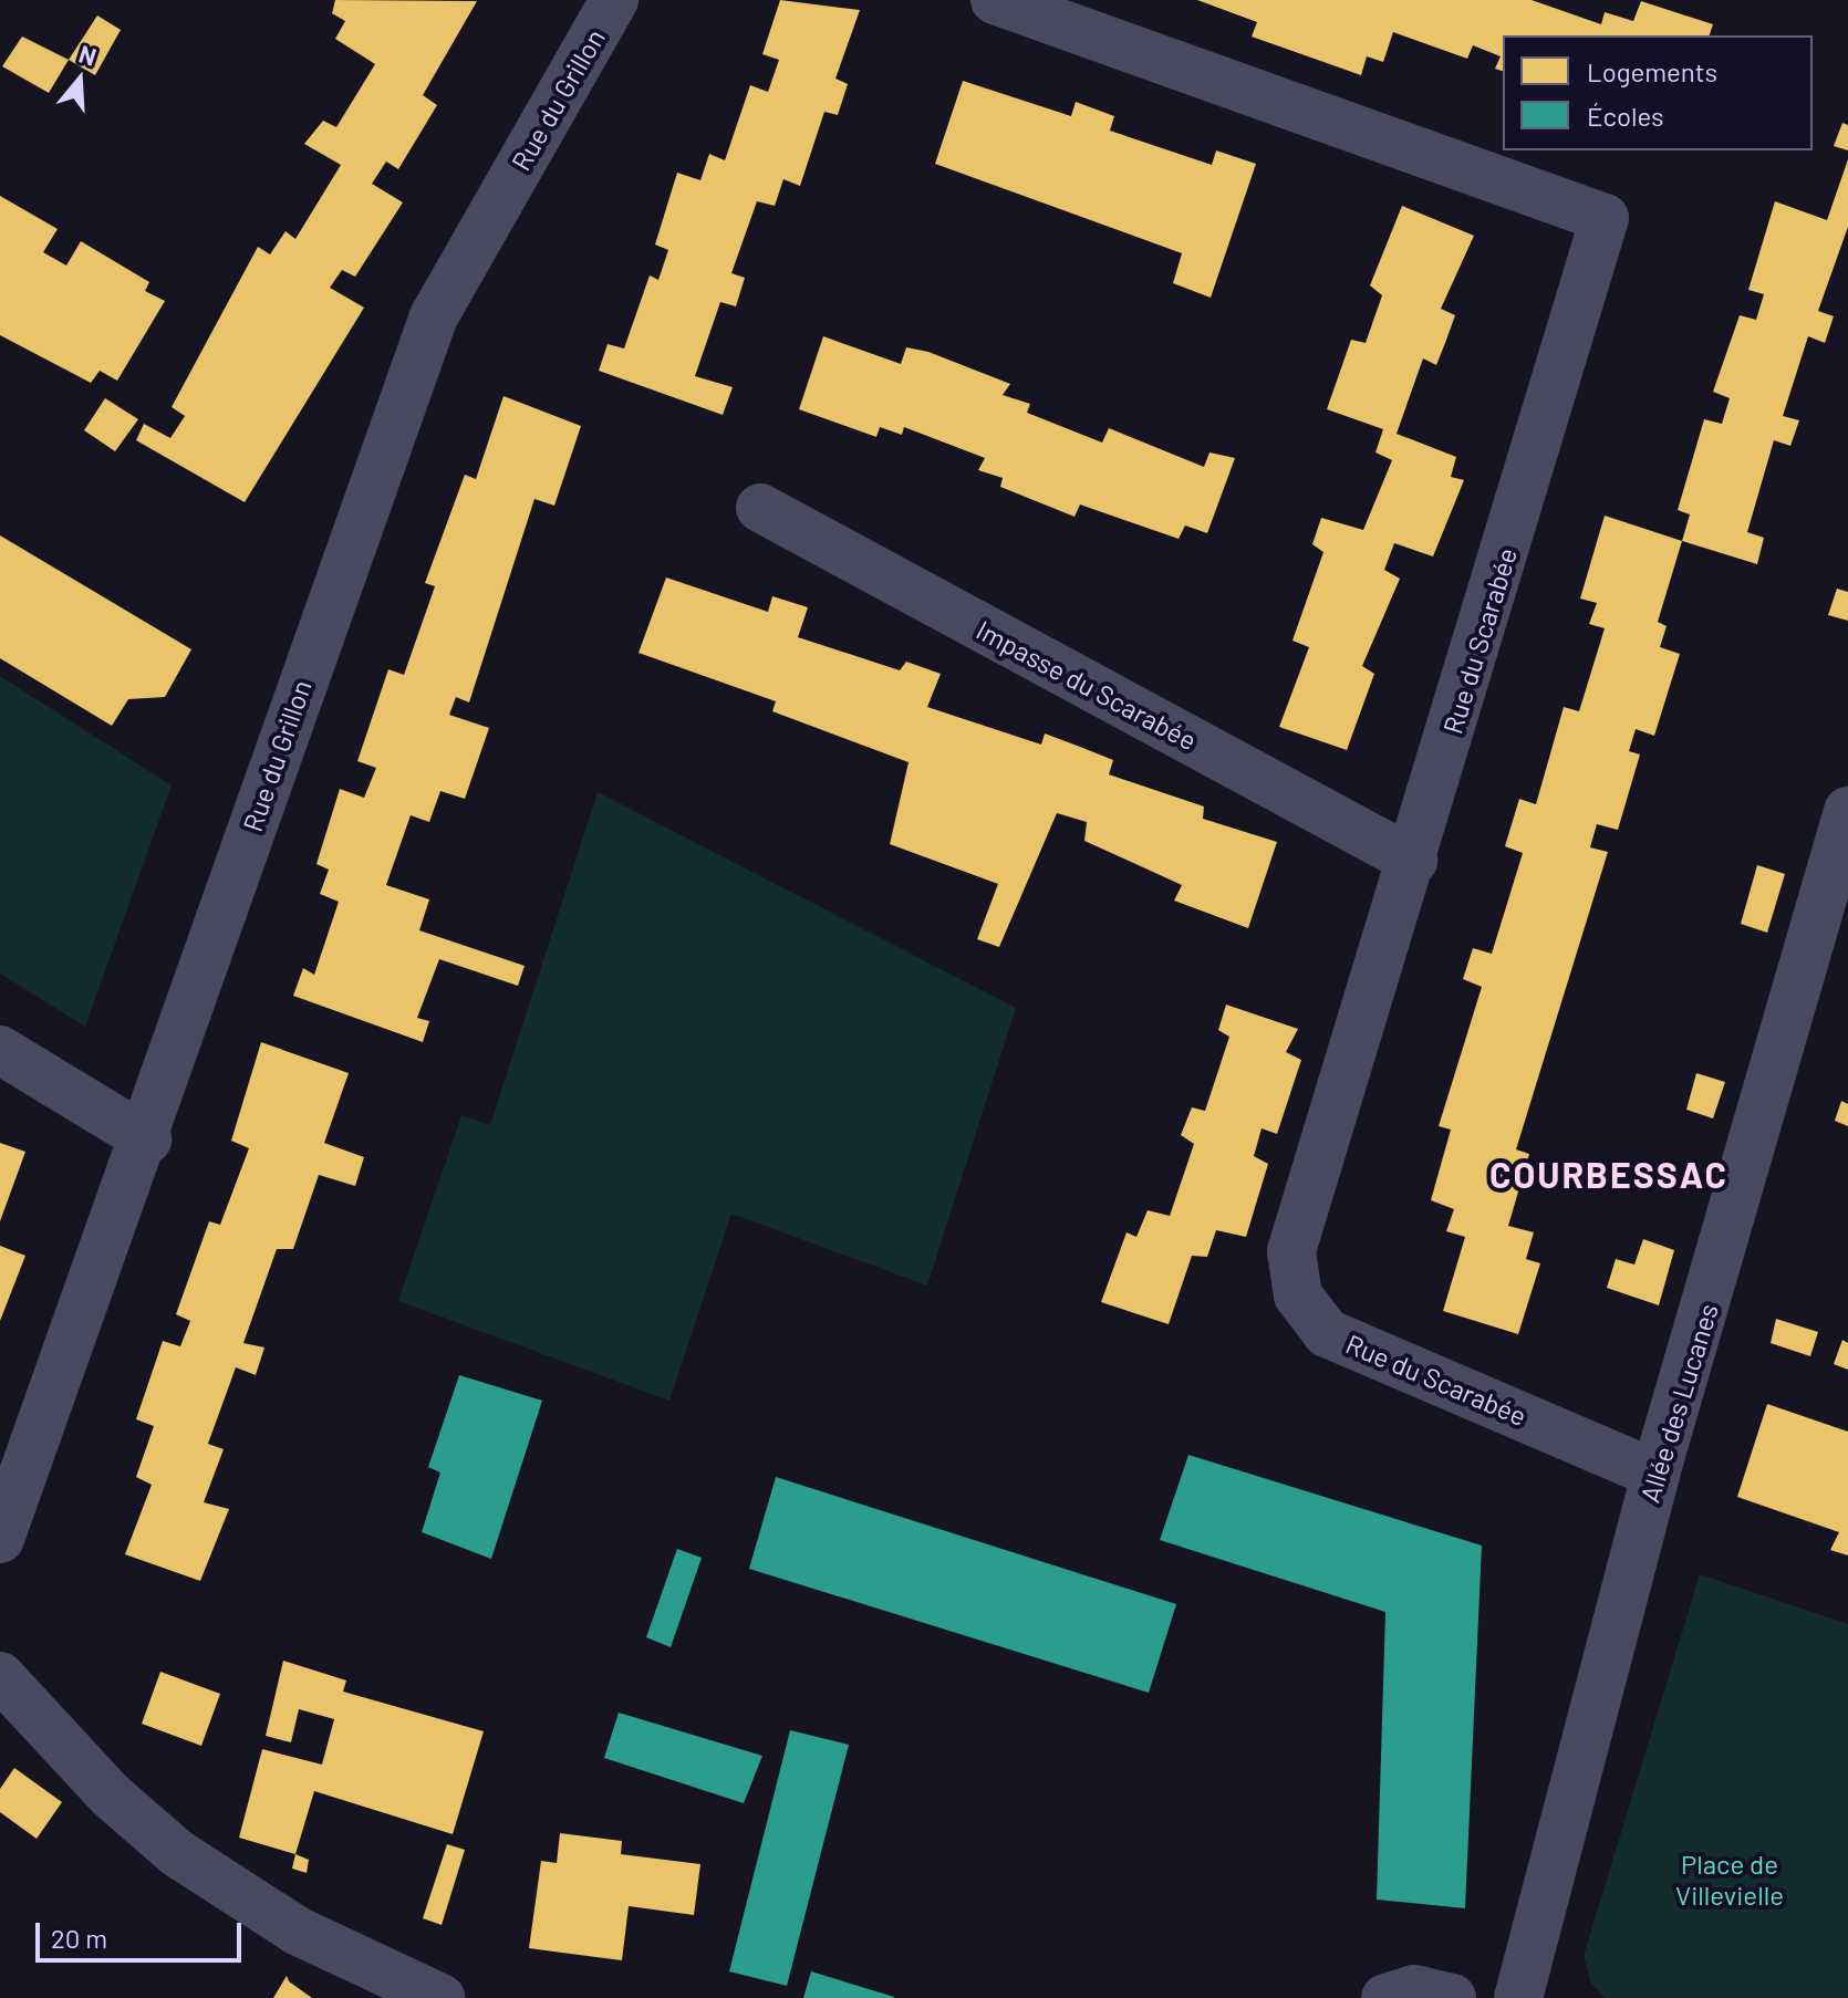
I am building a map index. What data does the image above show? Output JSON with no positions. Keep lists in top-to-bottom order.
{
  "streets": {
    "street": [
      "Rue du Grillon",
      "Rue du Scarabée",
      "Impasse du Scarabée",
      "Allée des Lucanes"
    ]
  },
  "crossings": [
    ["Rue du Scarabée", "Impasse du Scarabée"],
    ["Rue du Scarabée", "Allée des Lucanes"]
  ],
  "districts": ["COURBESSAC"],
  "parks": ["Place de Villevielle"],
  "legend": ["Logements", "Écoles"],
  "scale_bar": "20 m",
  "north": "top"
}
